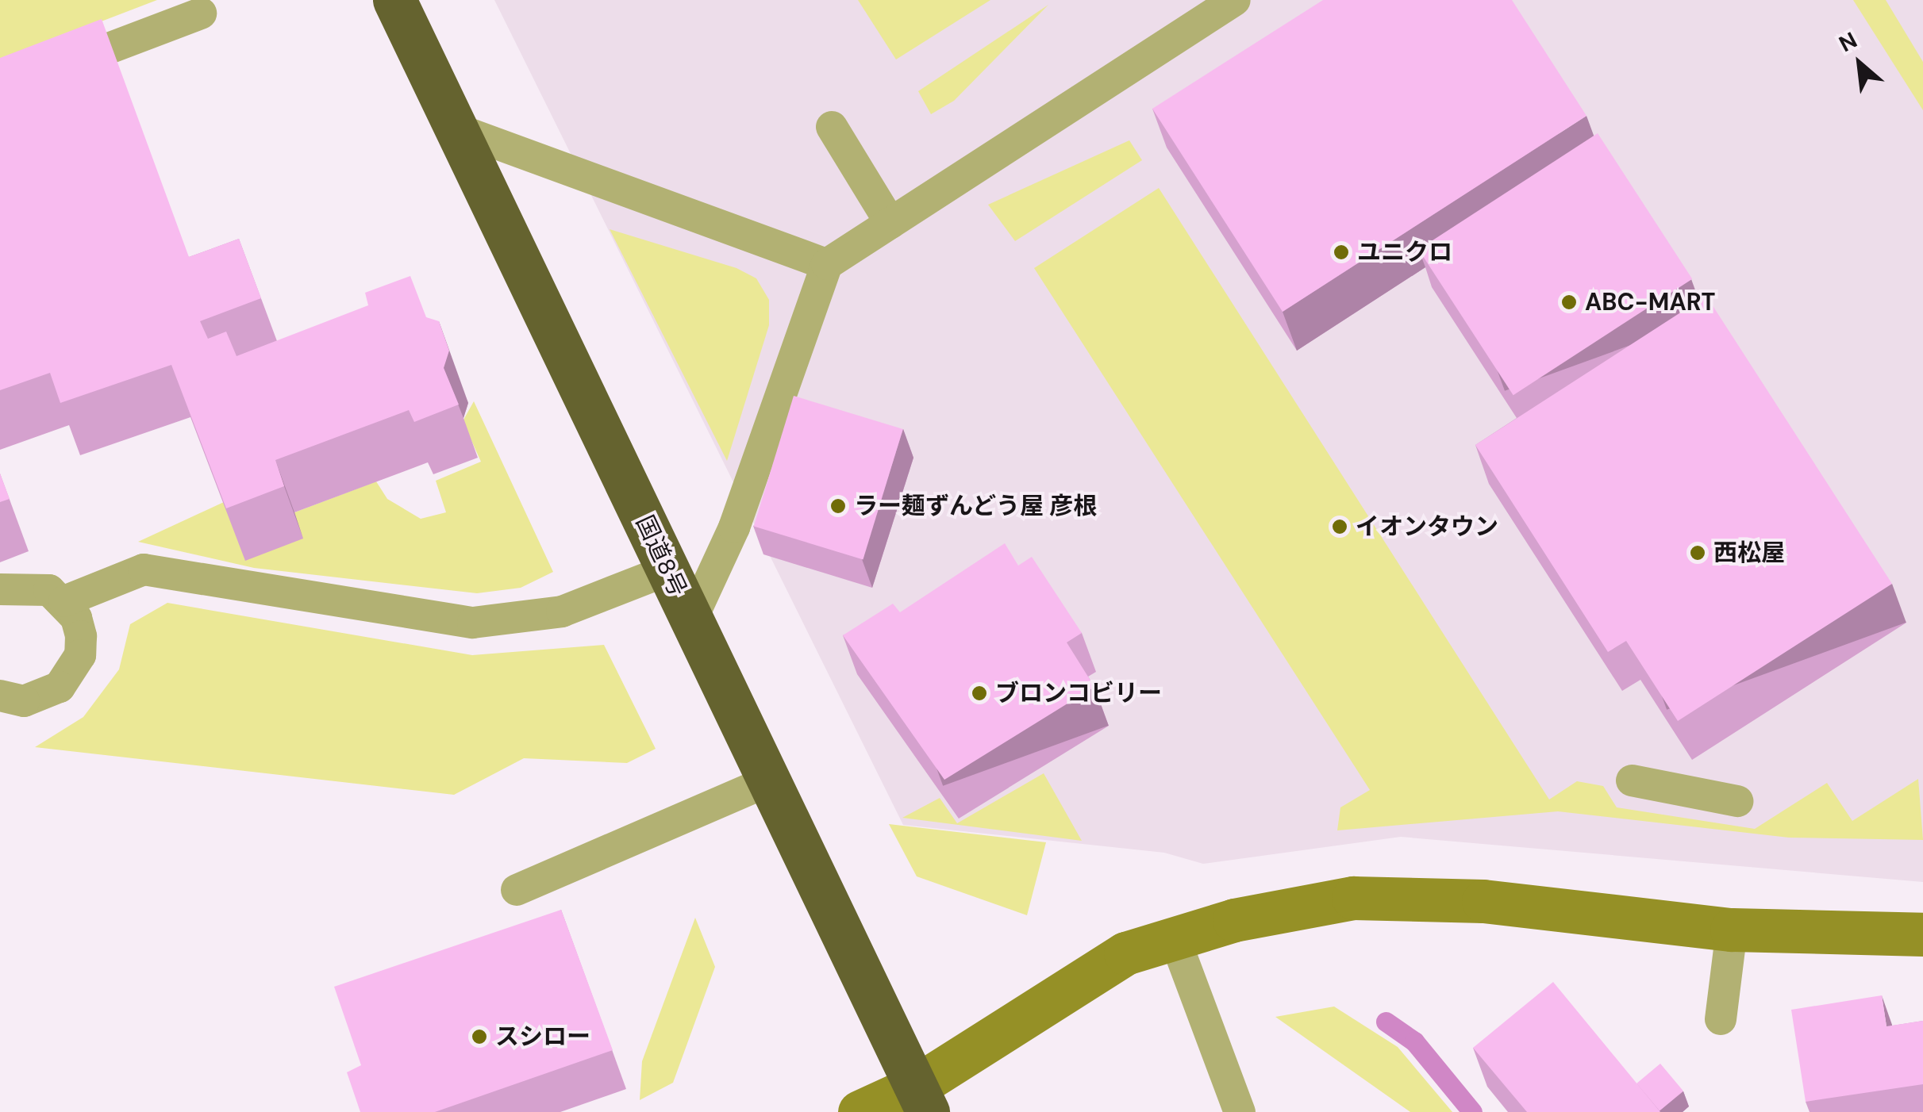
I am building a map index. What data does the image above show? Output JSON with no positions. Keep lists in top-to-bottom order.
{
  "streets": {
    "highway": ["国道8号"]
  },
  "places": [
    "ユニクロ",
    "ABC-MART",
    "ラー麺ずんどう屋 彦根",
    "イオンタウン",
    "西松屋",
    "ブロンコビリー",
    "スシロー"
  ],
  "north": "top left"
}
